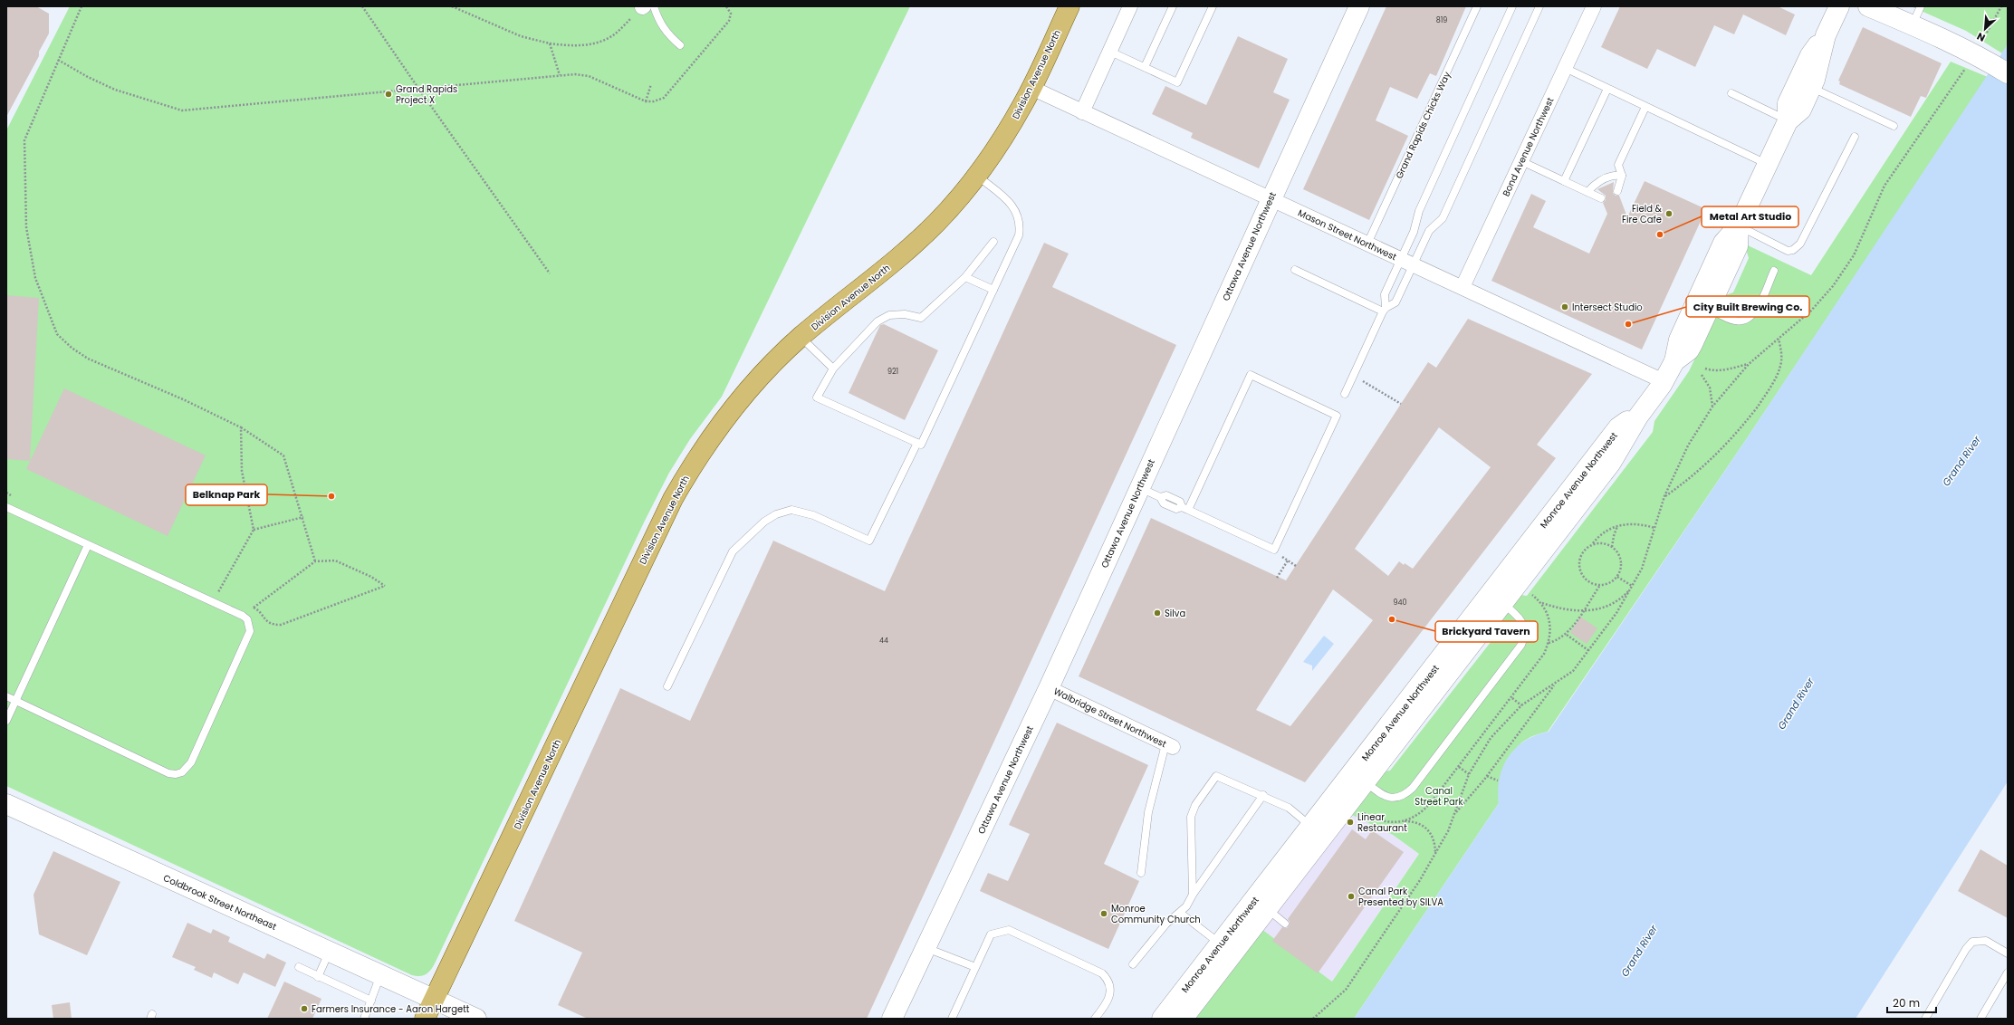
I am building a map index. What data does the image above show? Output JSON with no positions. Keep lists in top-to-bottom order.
{
  "streets": {
    "main road": [
      "Division Avenue North",
      "Ottawa Avenue Northwest",
      "Monroe Avenue Northwest",
      "Coldbrook Street Northeast"
    ],
    "street": ["Bond Avenue Northwest", "Mason Street Northwest", "Walbridge Street Northwest"],
    "lane": ["Grand Rapids Chicks Way"]
  },
  "crossings": [
    ["Division Avenue North", "Mason Street Northwest"],
    ["Division Avenue North", "Coldbrook Street Northeast"],
    ["Grand Rapids Chicks Way", "Mason Street Northwest"],
    ["Bond Avenue Northwest", "Mason Street Northwest"],
    ["Mason Street Northwest", "Ottawa Avenue Northwest"],
    ["Mason Street Northwest", "Monroe Avenue Northwest"],
    ["Ottawa Avenue Northwest", "Walbridge Street Northwest"]
  ],
  "water": ["Grand River"],
  "parks": ["Canal Street Park"],
  "places": [
    "Grand Rapids Project X",
    "Field & Fire Cafe",
    "Metal Art Studio",
    "Intersect Studio",
    "City Built Brewing Co.",
    "Belknap Park",
    "Silva",
    "Brickyard Tavern",
    "Linear Restaurant",
    "Canal Park Presented by SILVA",
    "Monroe Community Church",
    "Farmers Insurance - Aaron Hargett"
  ],
  "house_numbers": [
    "819",
    "921",
    "940",
    "44"
  ],
  "scale_bar": "20 m",
  "north": "bottom left"
}
